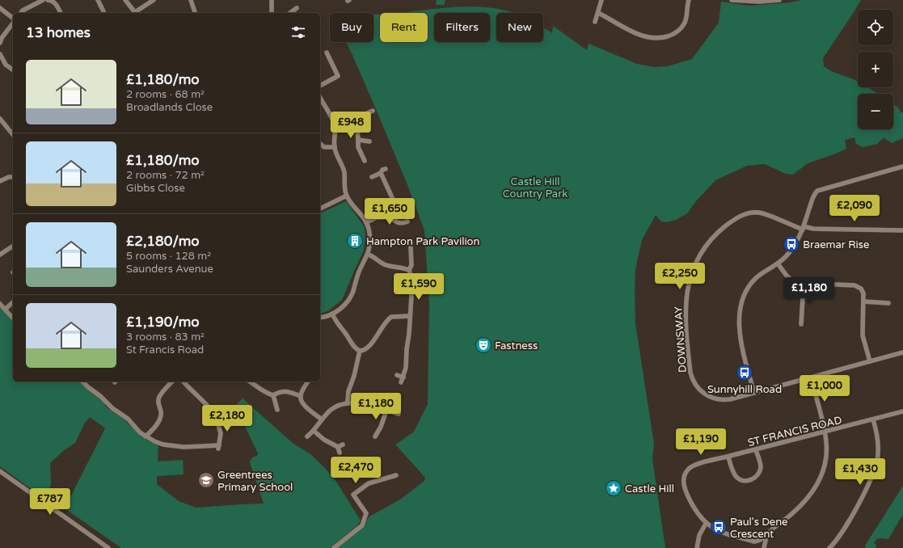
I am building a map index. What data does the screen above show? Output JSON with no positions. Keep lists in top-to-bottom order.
{
  "streets": {
    "street": ["DOWNSWAY", "ST FRANCIS ROAD"]
  },
  "parks": ["Castle Hill Country Park"],
  "places": {
    "building": ["Hampton Park Pavilion"],
    "bus stop": ["Braemar Rise", "Sunnyhill Road", "Paul's Dene Crescent"],
    "theatre": ["Fastness"],
    "school or university": ["Greentrees Primary School"],
    "place": ["Castle Hill"]
  },
  "page": {
    "map_buttons": ["+", "−"],
    "chip": [
      "Buy",
      "Rent",
      "Filters",
      "New"
    ],
    "heading": "13 homes",
    "list": [
      {
        "name": "£1,180/mo",
        "note": "2 rooms · 68 m² · Broadlands Close"
      },
      {
        "name": "£1,180/mo",
        "note": "2 rooms · 72 m² · Gibbs Close"
      },
      {
        "name": "£2,180/mo",
        "note": "5 rooms · 128 m² · Saunders Avenue"
      },
      {
        "name": "£1,190/mo",
        "note": "3 rooms · 83 m² · St Francis Road"
      }
    ],
    "price": [
      "£948",
      "£2,090",
      "£1,650",
      "£2,250",
      "£1,590",
      "£1,180",
      "£1,000",
      "£1,180",
      "£2,180",
      "£1,190",
      "£2,470",
      "£1,430",
      "£787"
    ]
  }
}
